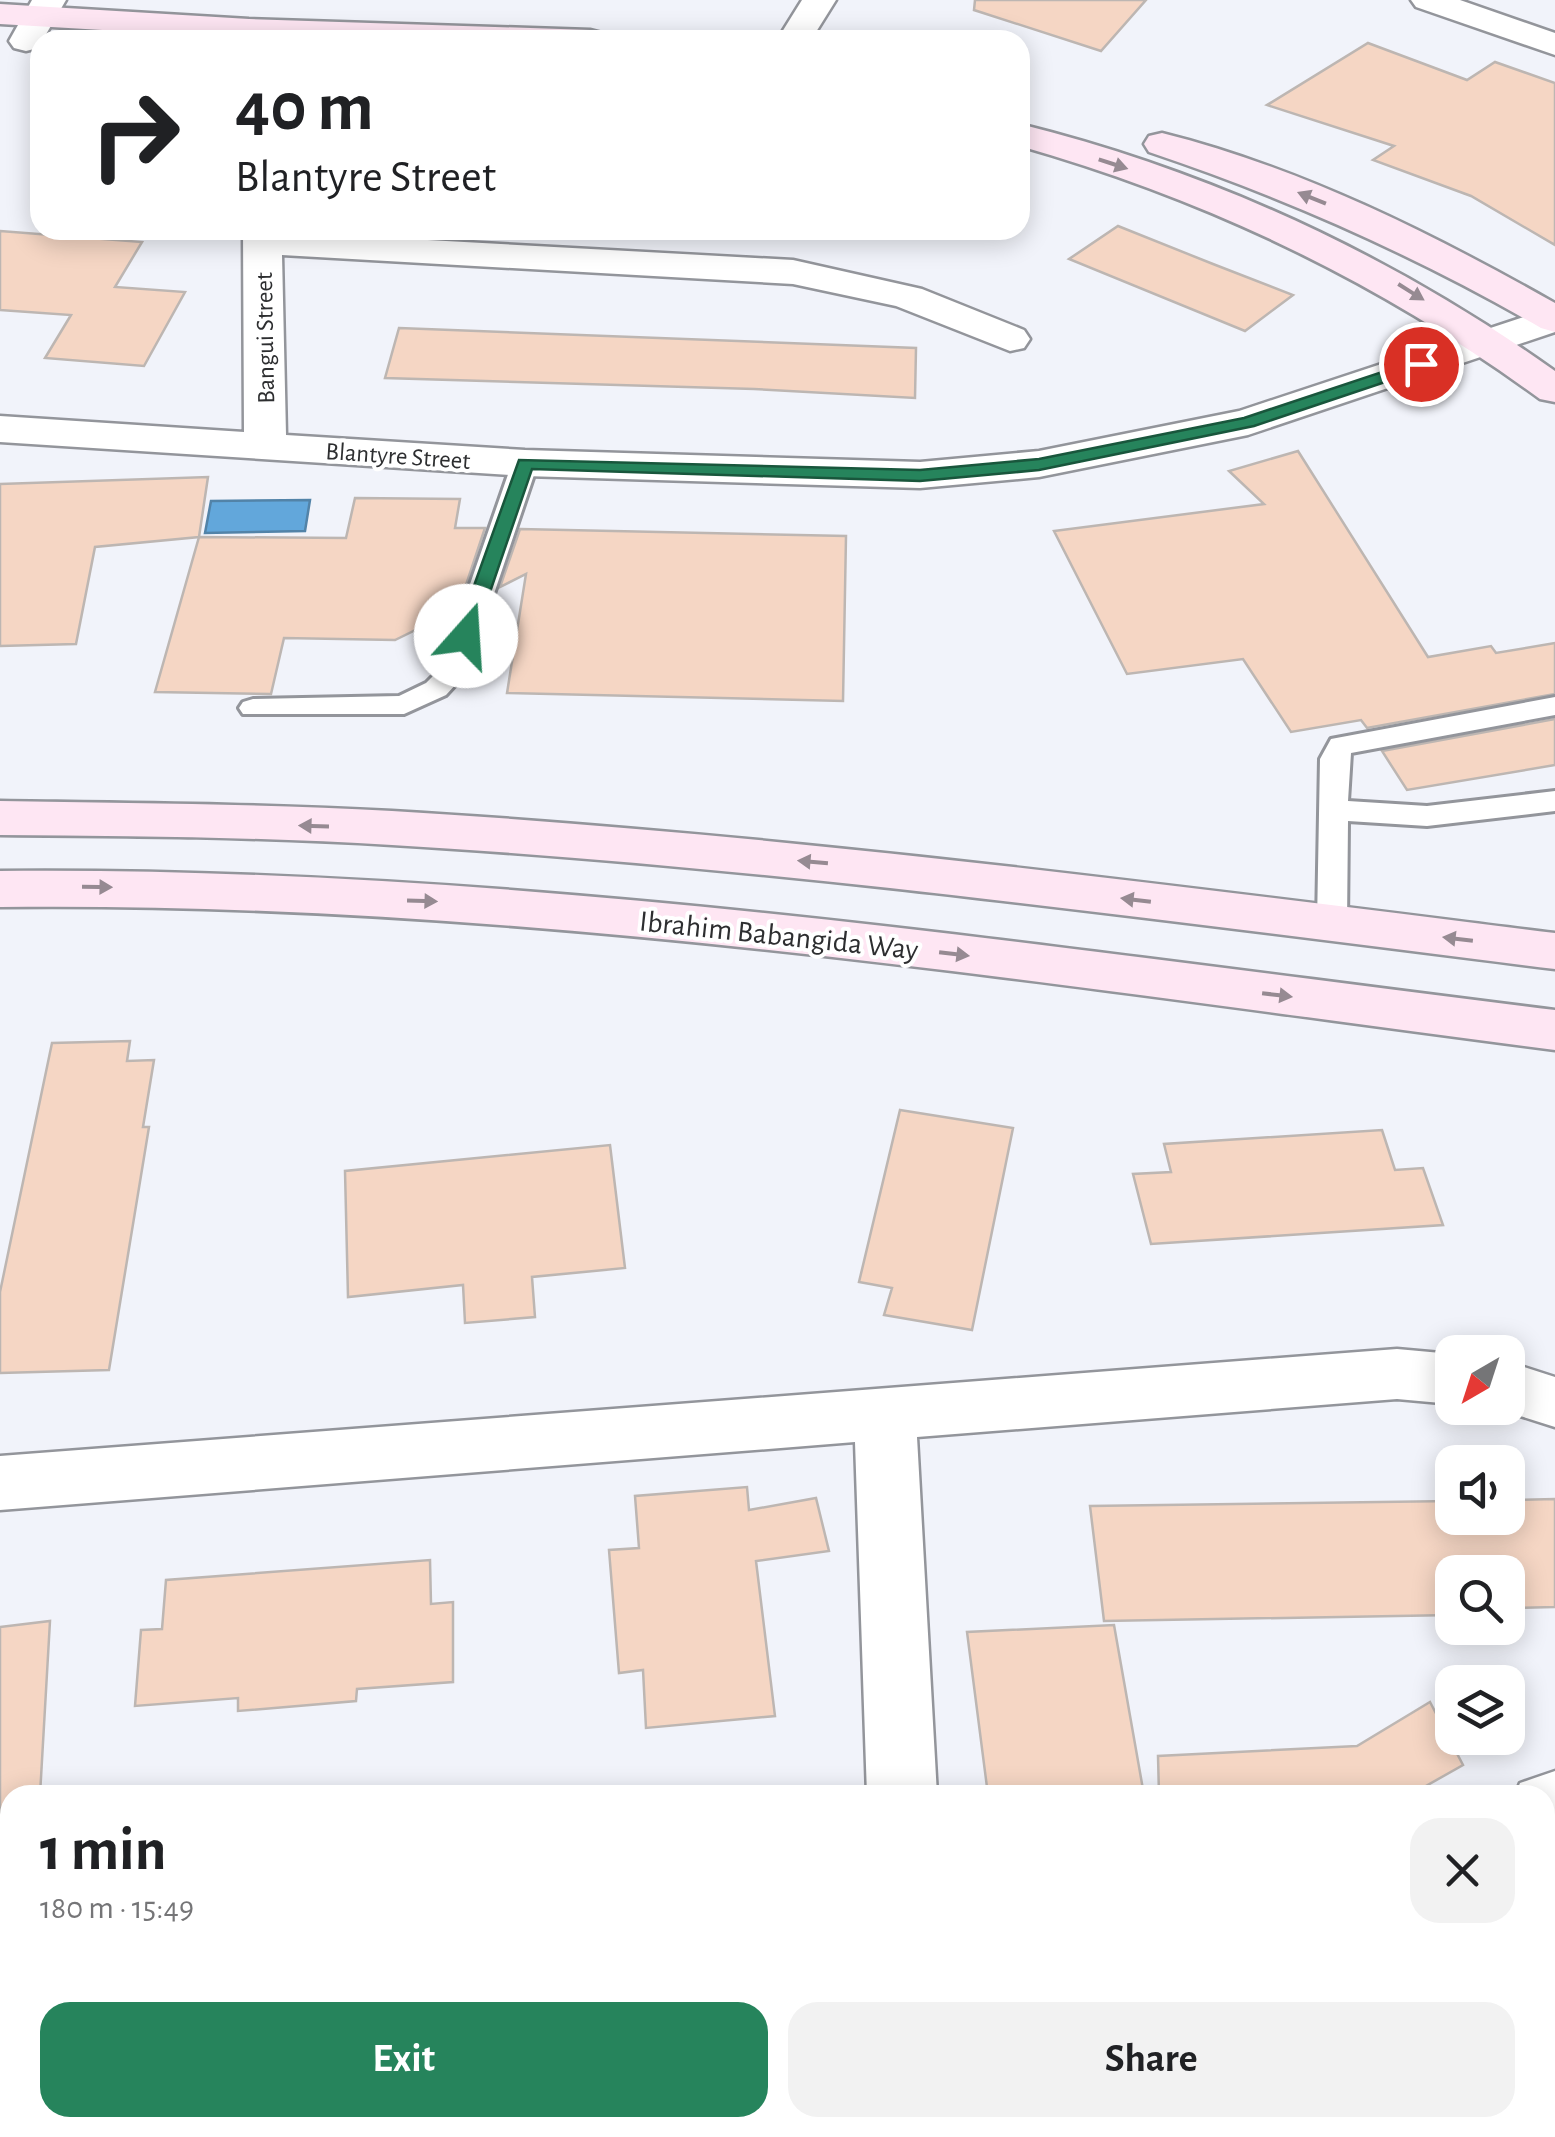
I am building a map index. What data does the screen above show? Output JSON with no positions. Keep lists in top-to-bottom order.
{
  "streets": {
    "main road": ["Ibrahim Babangida Way"],
    "street": ["Bangui Street", "Blantyre Street"]
  },
  "crossings": [
    ["Bangui Street", "Blantyre Street"]
  ],
  "north": "bottom left",
  "page": {
    "turn": ["40 m", "Blantyre Street"],
    "heading": ["1 min", "180 m · 15:49"],
    "buttons": ["Exit", "Share"]
  }
}
